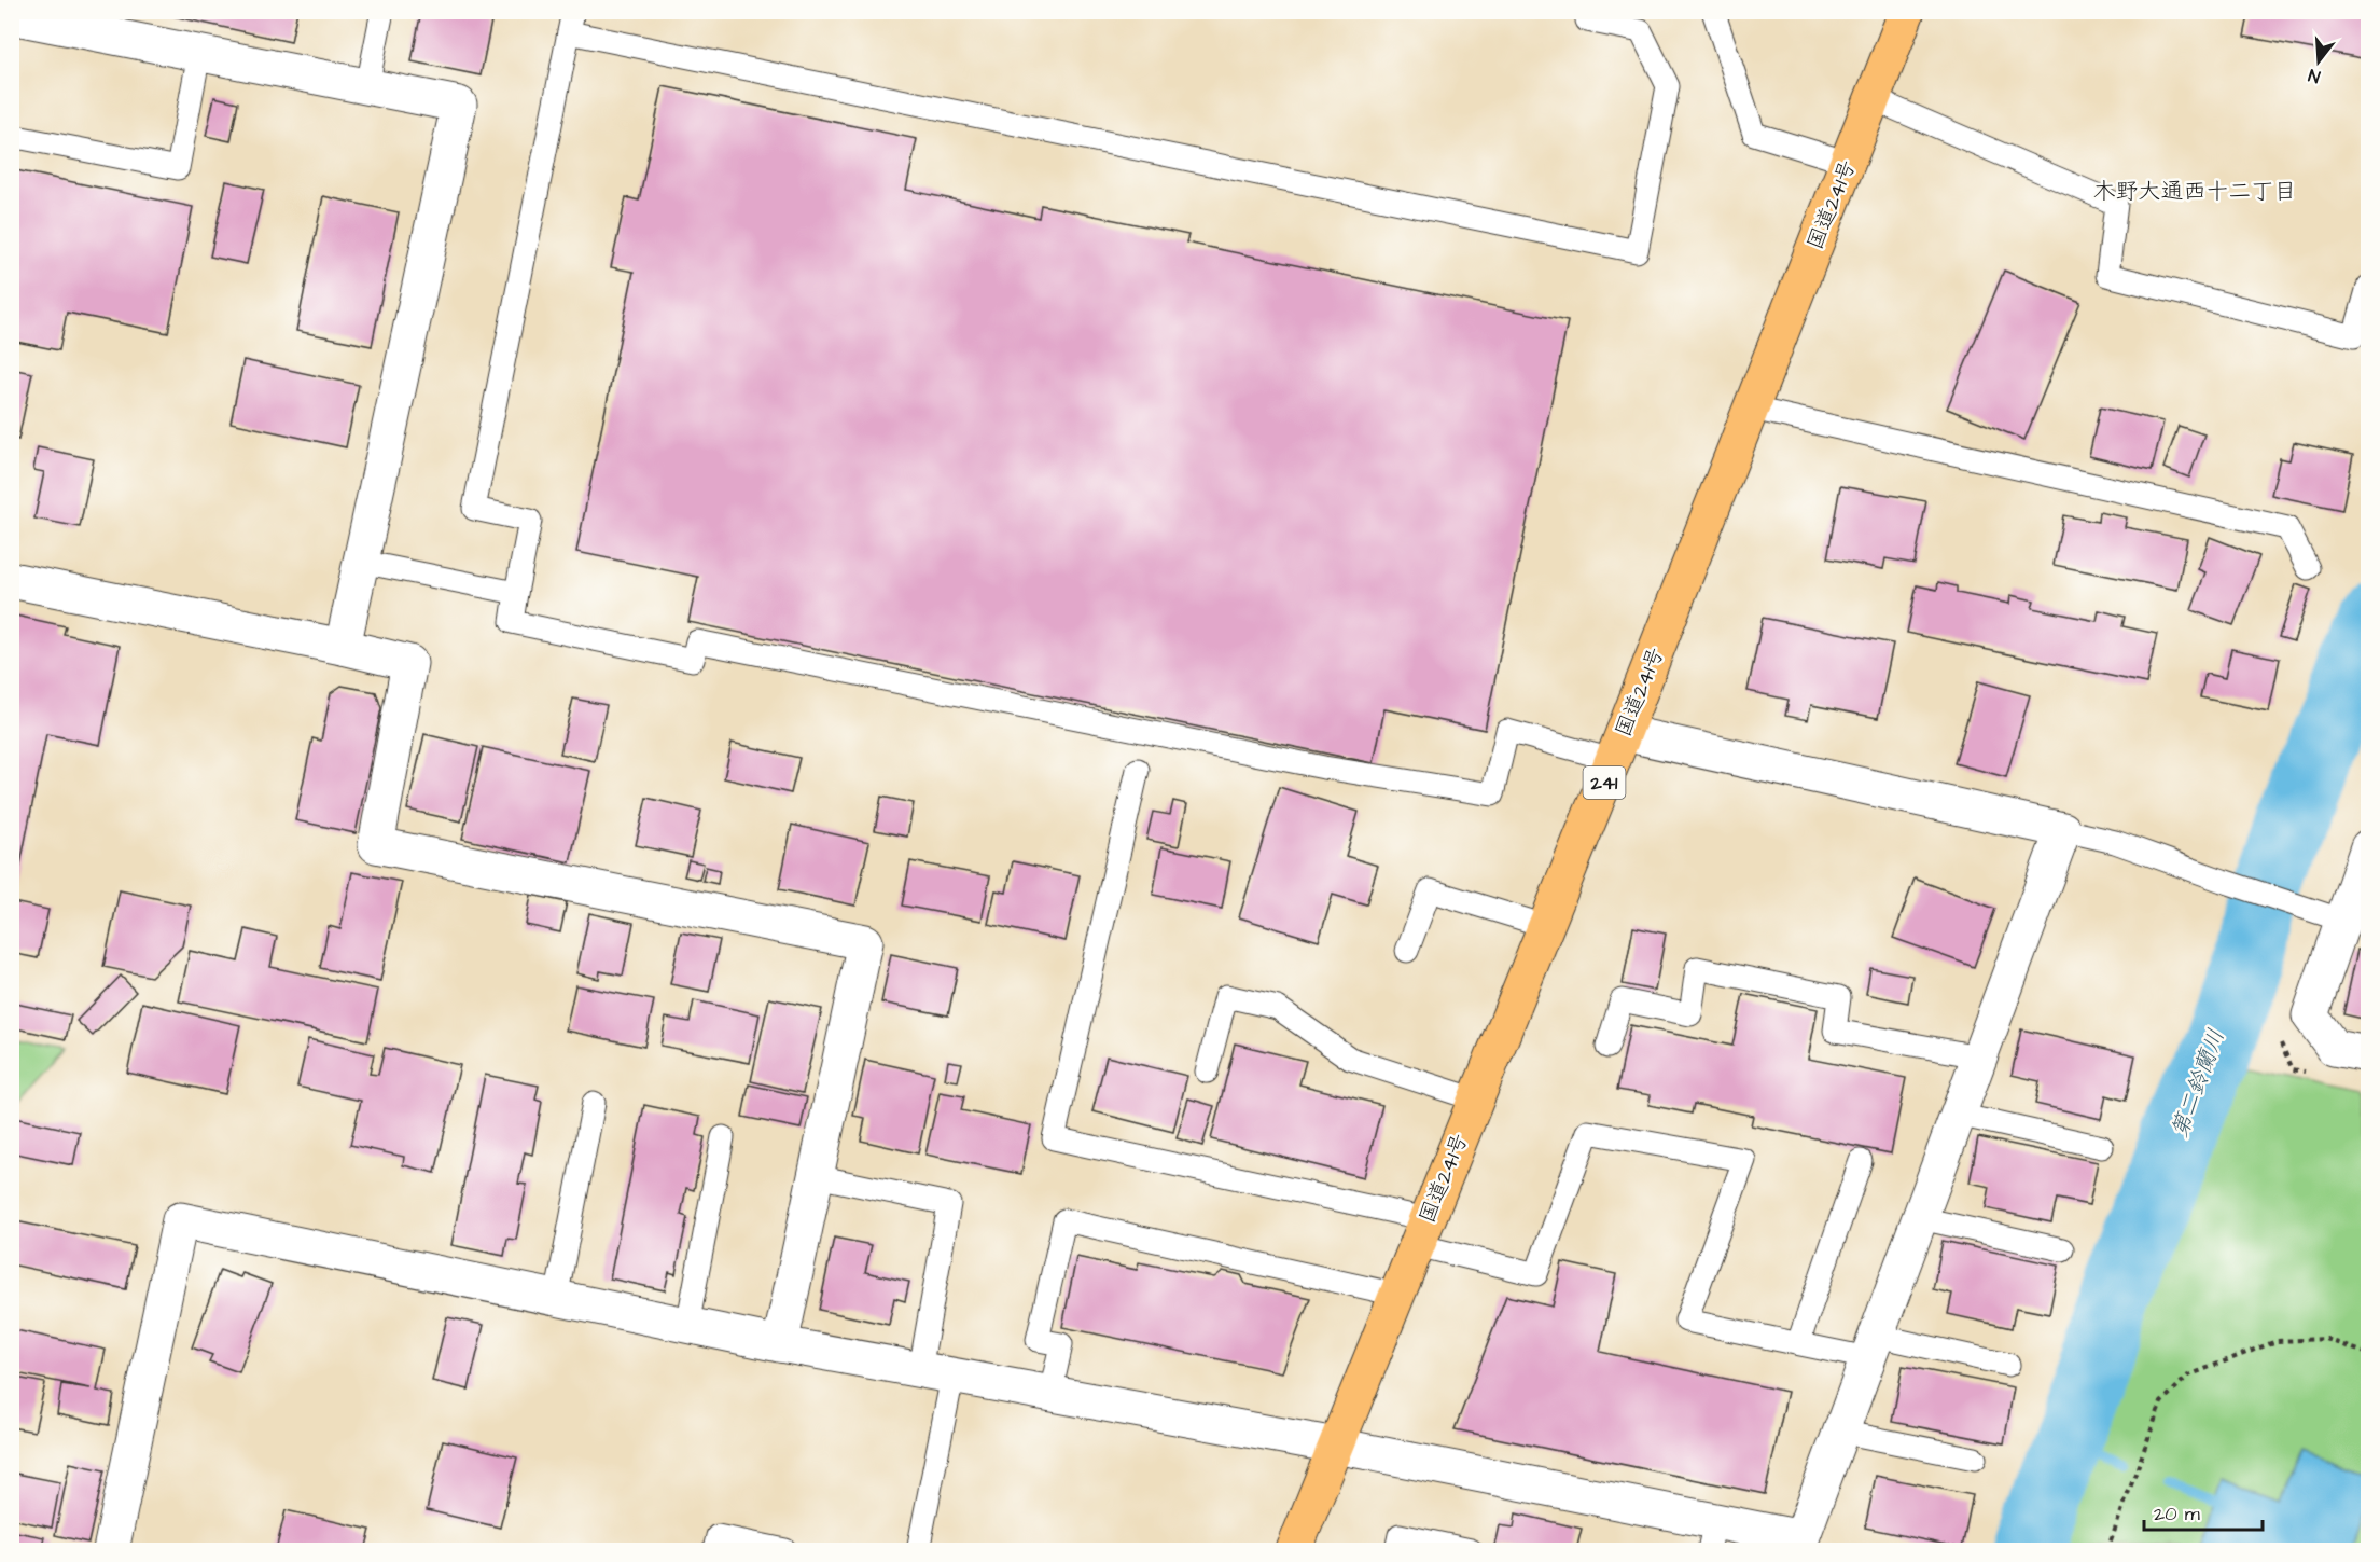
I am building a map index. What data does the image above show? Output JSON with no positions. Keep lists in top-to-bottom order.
{
  "streets": {
    "highway": ["国道241号", "241"]
  },
  "districts": ["木野大通西十二丁目"],
  "water": ["第二鈴蘭川"],
  "scale_bar": "20 m",
  "north": "bottom"
}
